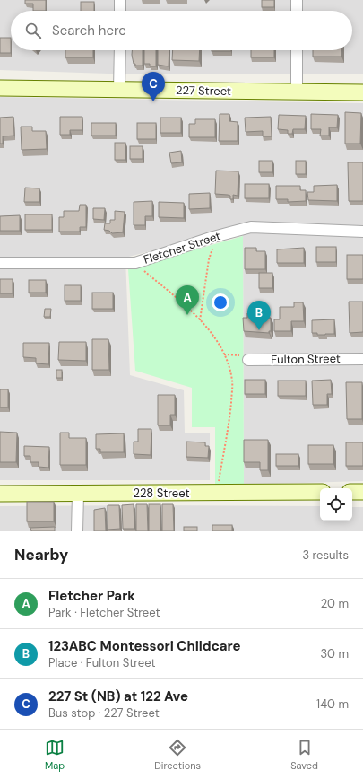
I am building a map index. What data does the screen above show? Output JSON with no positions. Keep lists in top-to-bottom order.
{
  "streets": {
    "main road": ["227 Street", "228 Street"],
    "street": ["Fletcher Street", "Fulton Street"]
  },
  "page": {
    "search": "Search here",
    "pins": ["C", "A", "B"],
    "heading": ["Nearby", "3 results"],
    "list": [
      {
        "mark": "A",
        "name": "Fletcher Park",
        "note": "Park · Fletcher Street",
        "value": "20 m"
      },
      {
        "mark": "B",
        "name": "123ABC Montessori Childcare",
        "note": "Place · Fulton Street",
        "value": "30 m"
      },
      {
        "mark": "C",
        "name": "227 St (NB) at 122 Ave",
        "note": "Bus stop · 227 Street",
        "value": "140 m"
      }
    ],
    "nav": ["Map", "Directions", "Saved"]
  }
}
